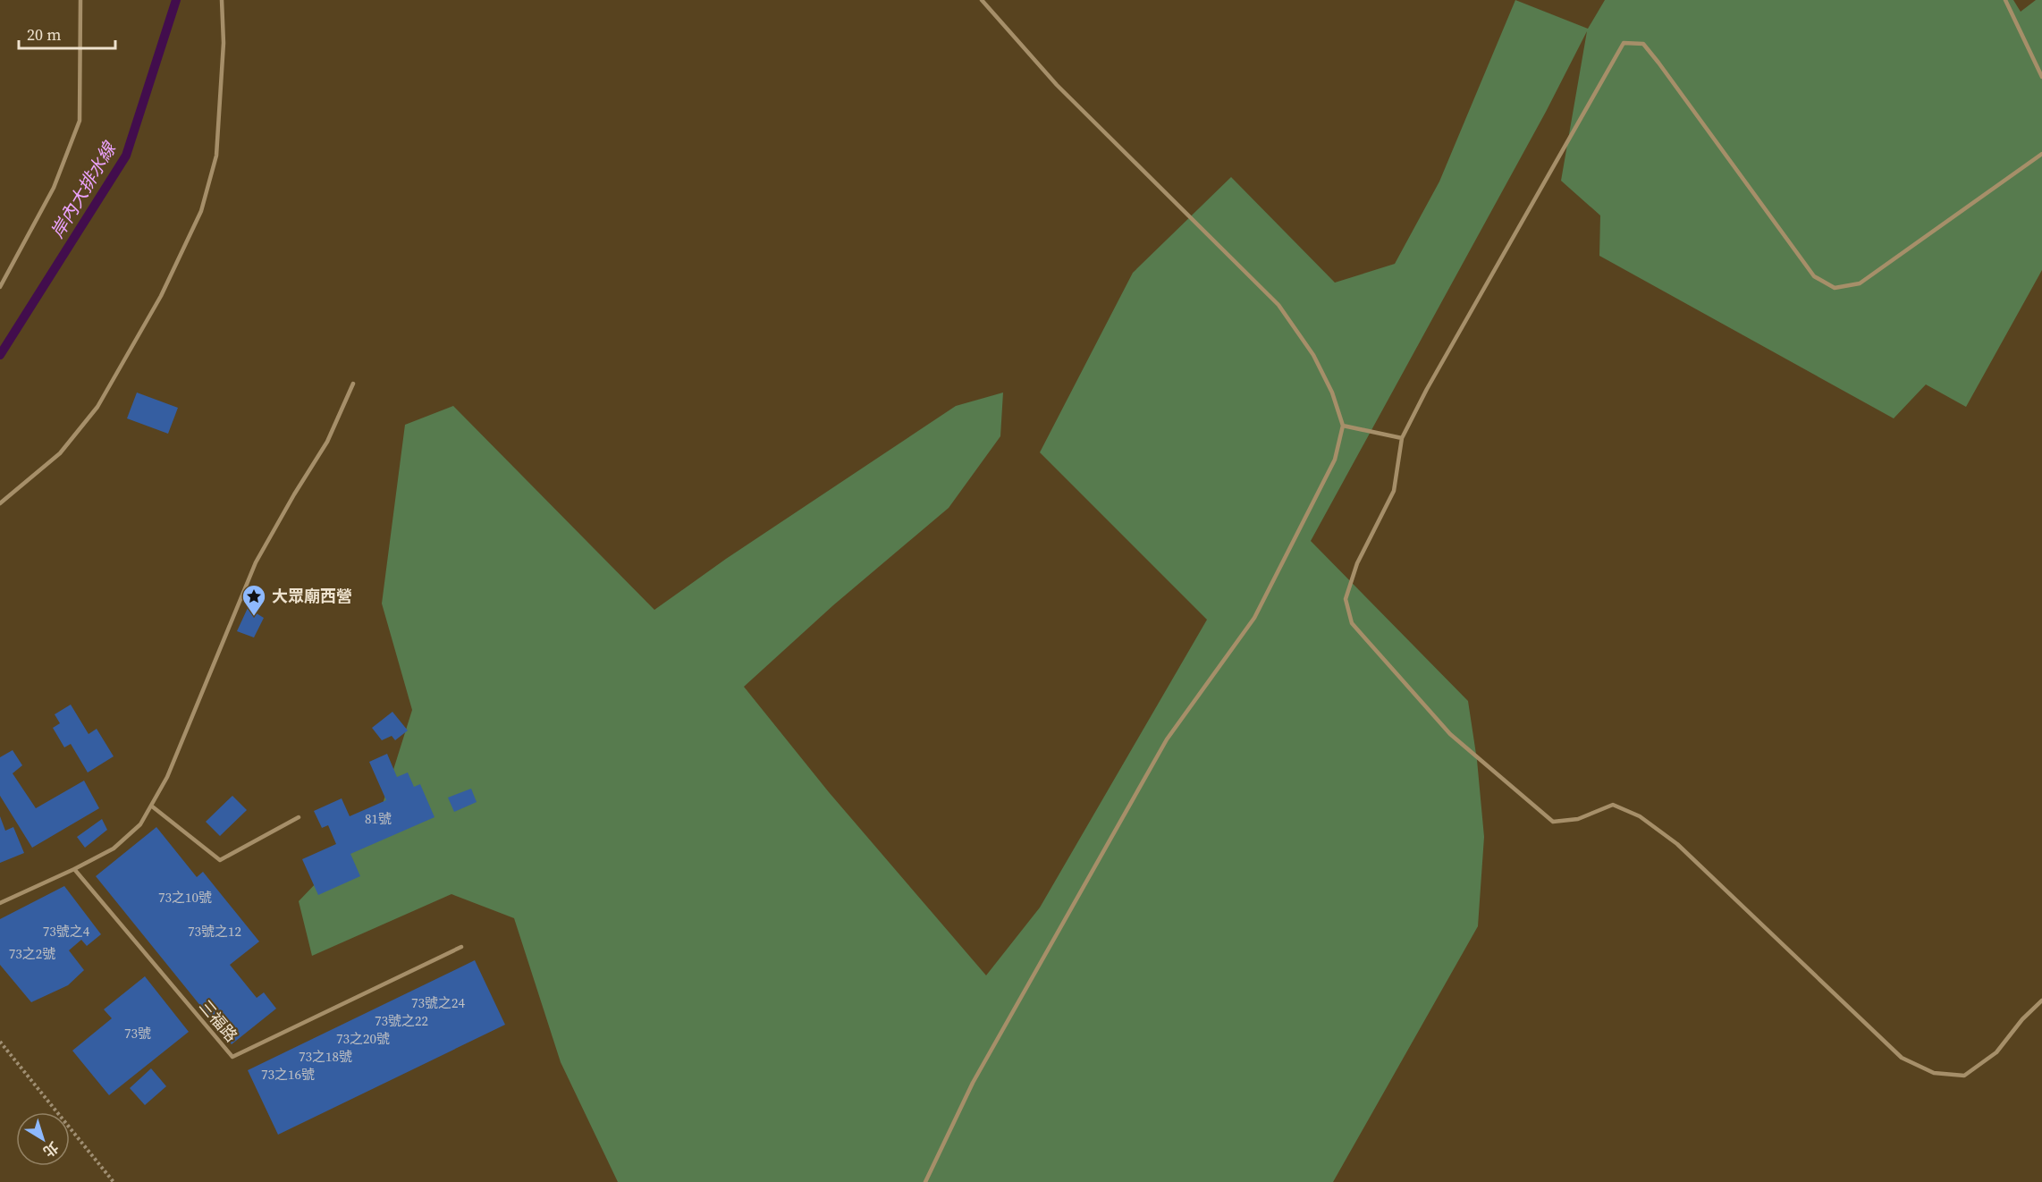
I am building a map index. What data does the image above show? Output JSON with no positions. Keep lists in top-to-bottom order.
{
  "streets": {
    "lane": ["三福路"]
  },
  "water": ["岸內大排水線"],
  "places": {
    "place": ["大眾廟西營"]
  },
  "house_numbers": [
    "81號",
    "73之10號",
    "73號之4",
    "73號之12",
    "73之2號",
    "73號之24",
    "73號之22",
    "73號",
    "73之20號",
    "73之18號",
    "73之16號"
  ],
  "scale_bar": "20 m",
  "north": "bottom right"
}
